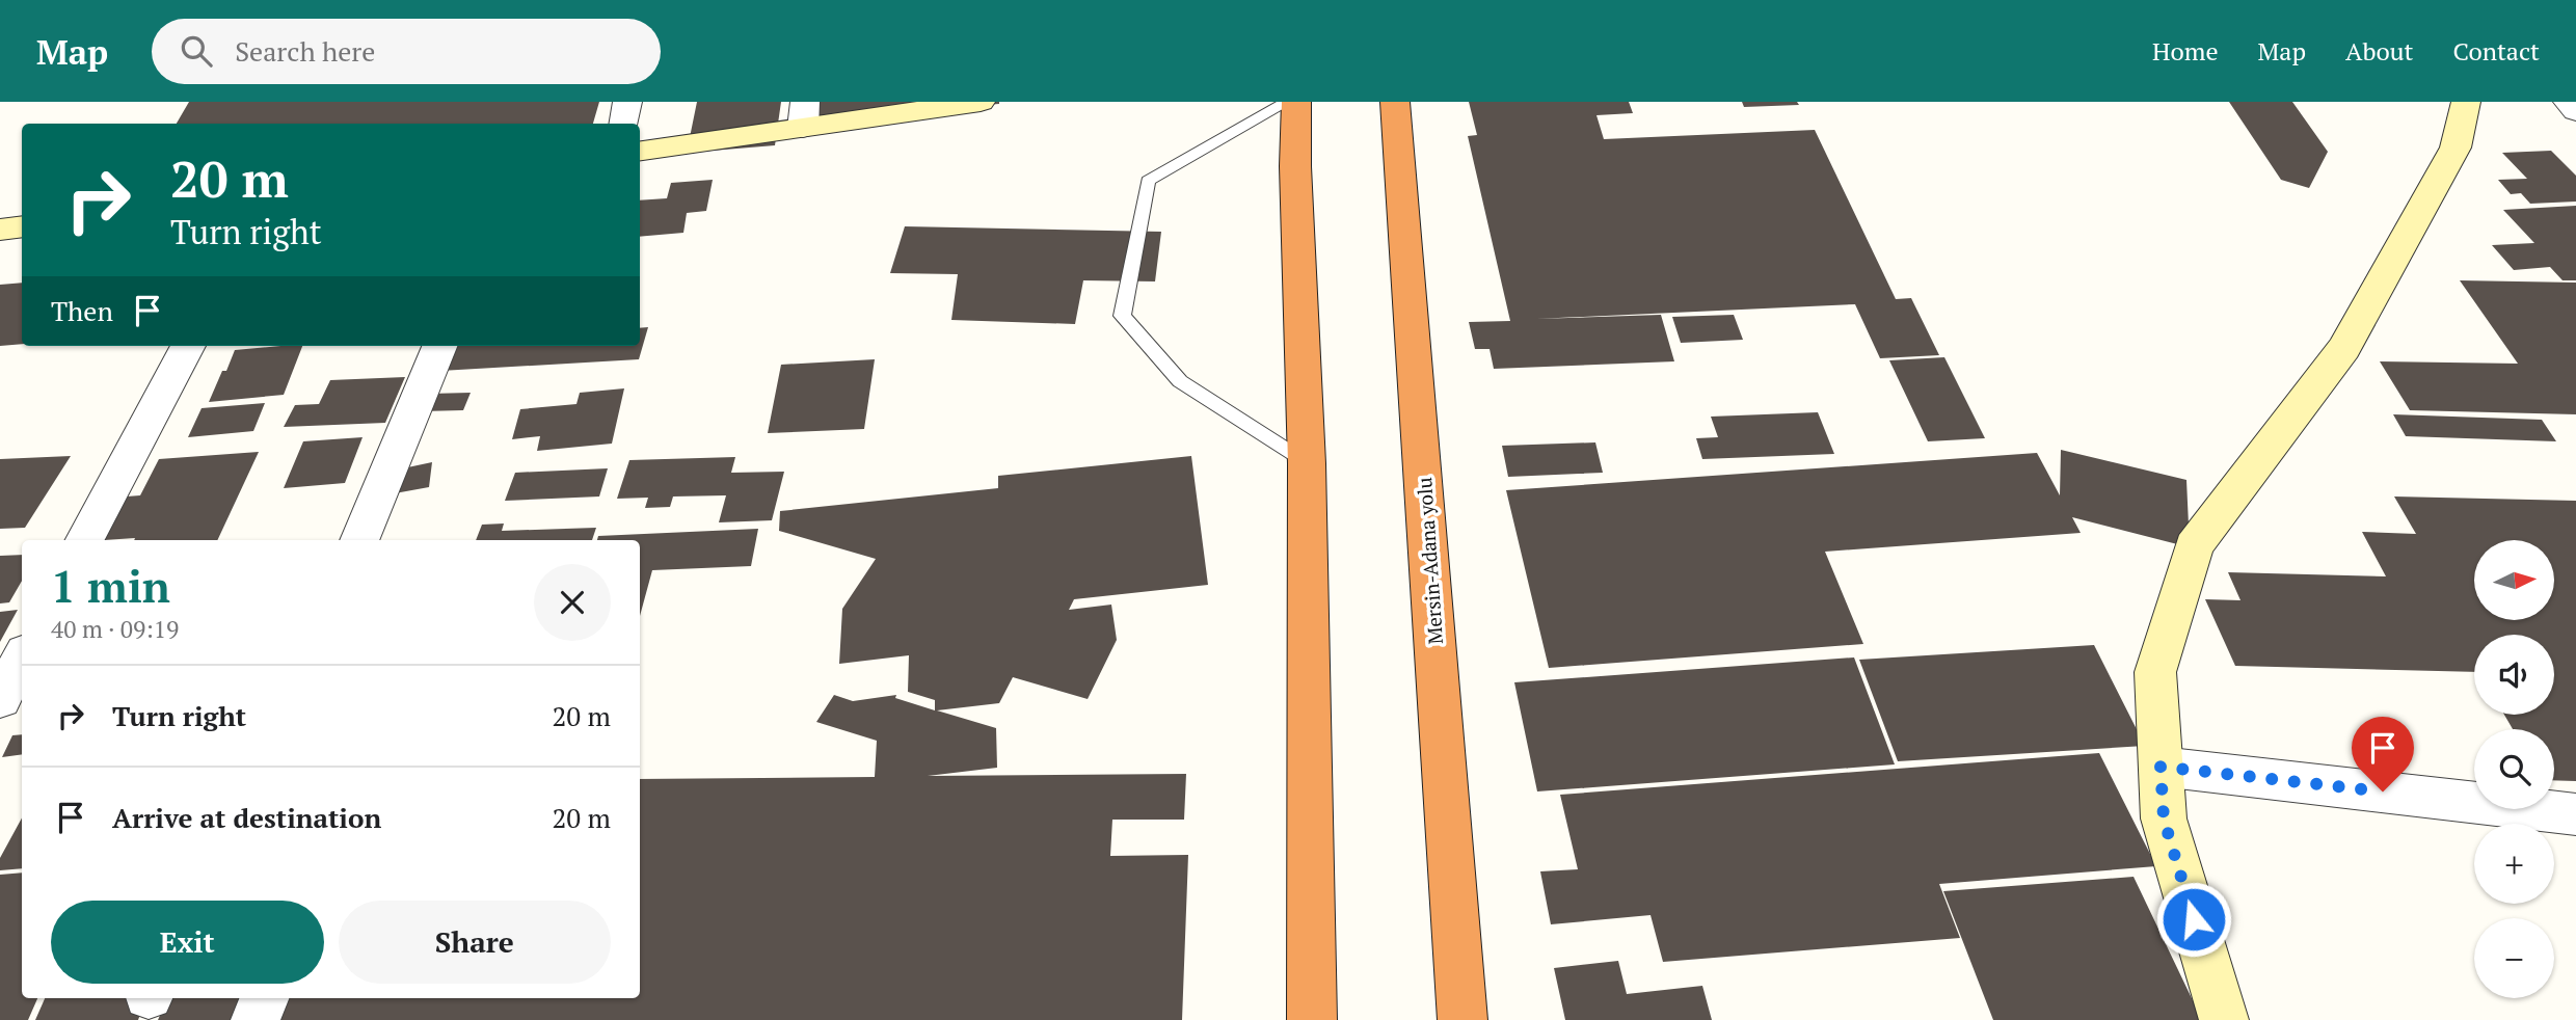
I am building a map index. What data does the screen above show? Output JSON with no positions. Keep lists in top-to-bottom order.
{
  "streets": {
    "highway": ["Mersin-Adana yolu"]
  },
  "north": "right",
  "page": {
    "header": "Map",
    "search": "Search here",
    "nav": [
      "Home",
      "Map",
      "About",
      "Contact"
    ],
    "turn": ["20 m", "Turn right"],
    "then": "Then",
    "map_buttons": ["+", "−"],
    "heading": ["1 min", "40 m · 09:19"],
    "list": [
      {
        "name": "Turn right",
        "value": "20 m"
      },
      {
        "name": "Arrive at destination",
        "value": "20 m"
      }
    ],
    "buttons": ["Exit", "Share"]
  }
}
